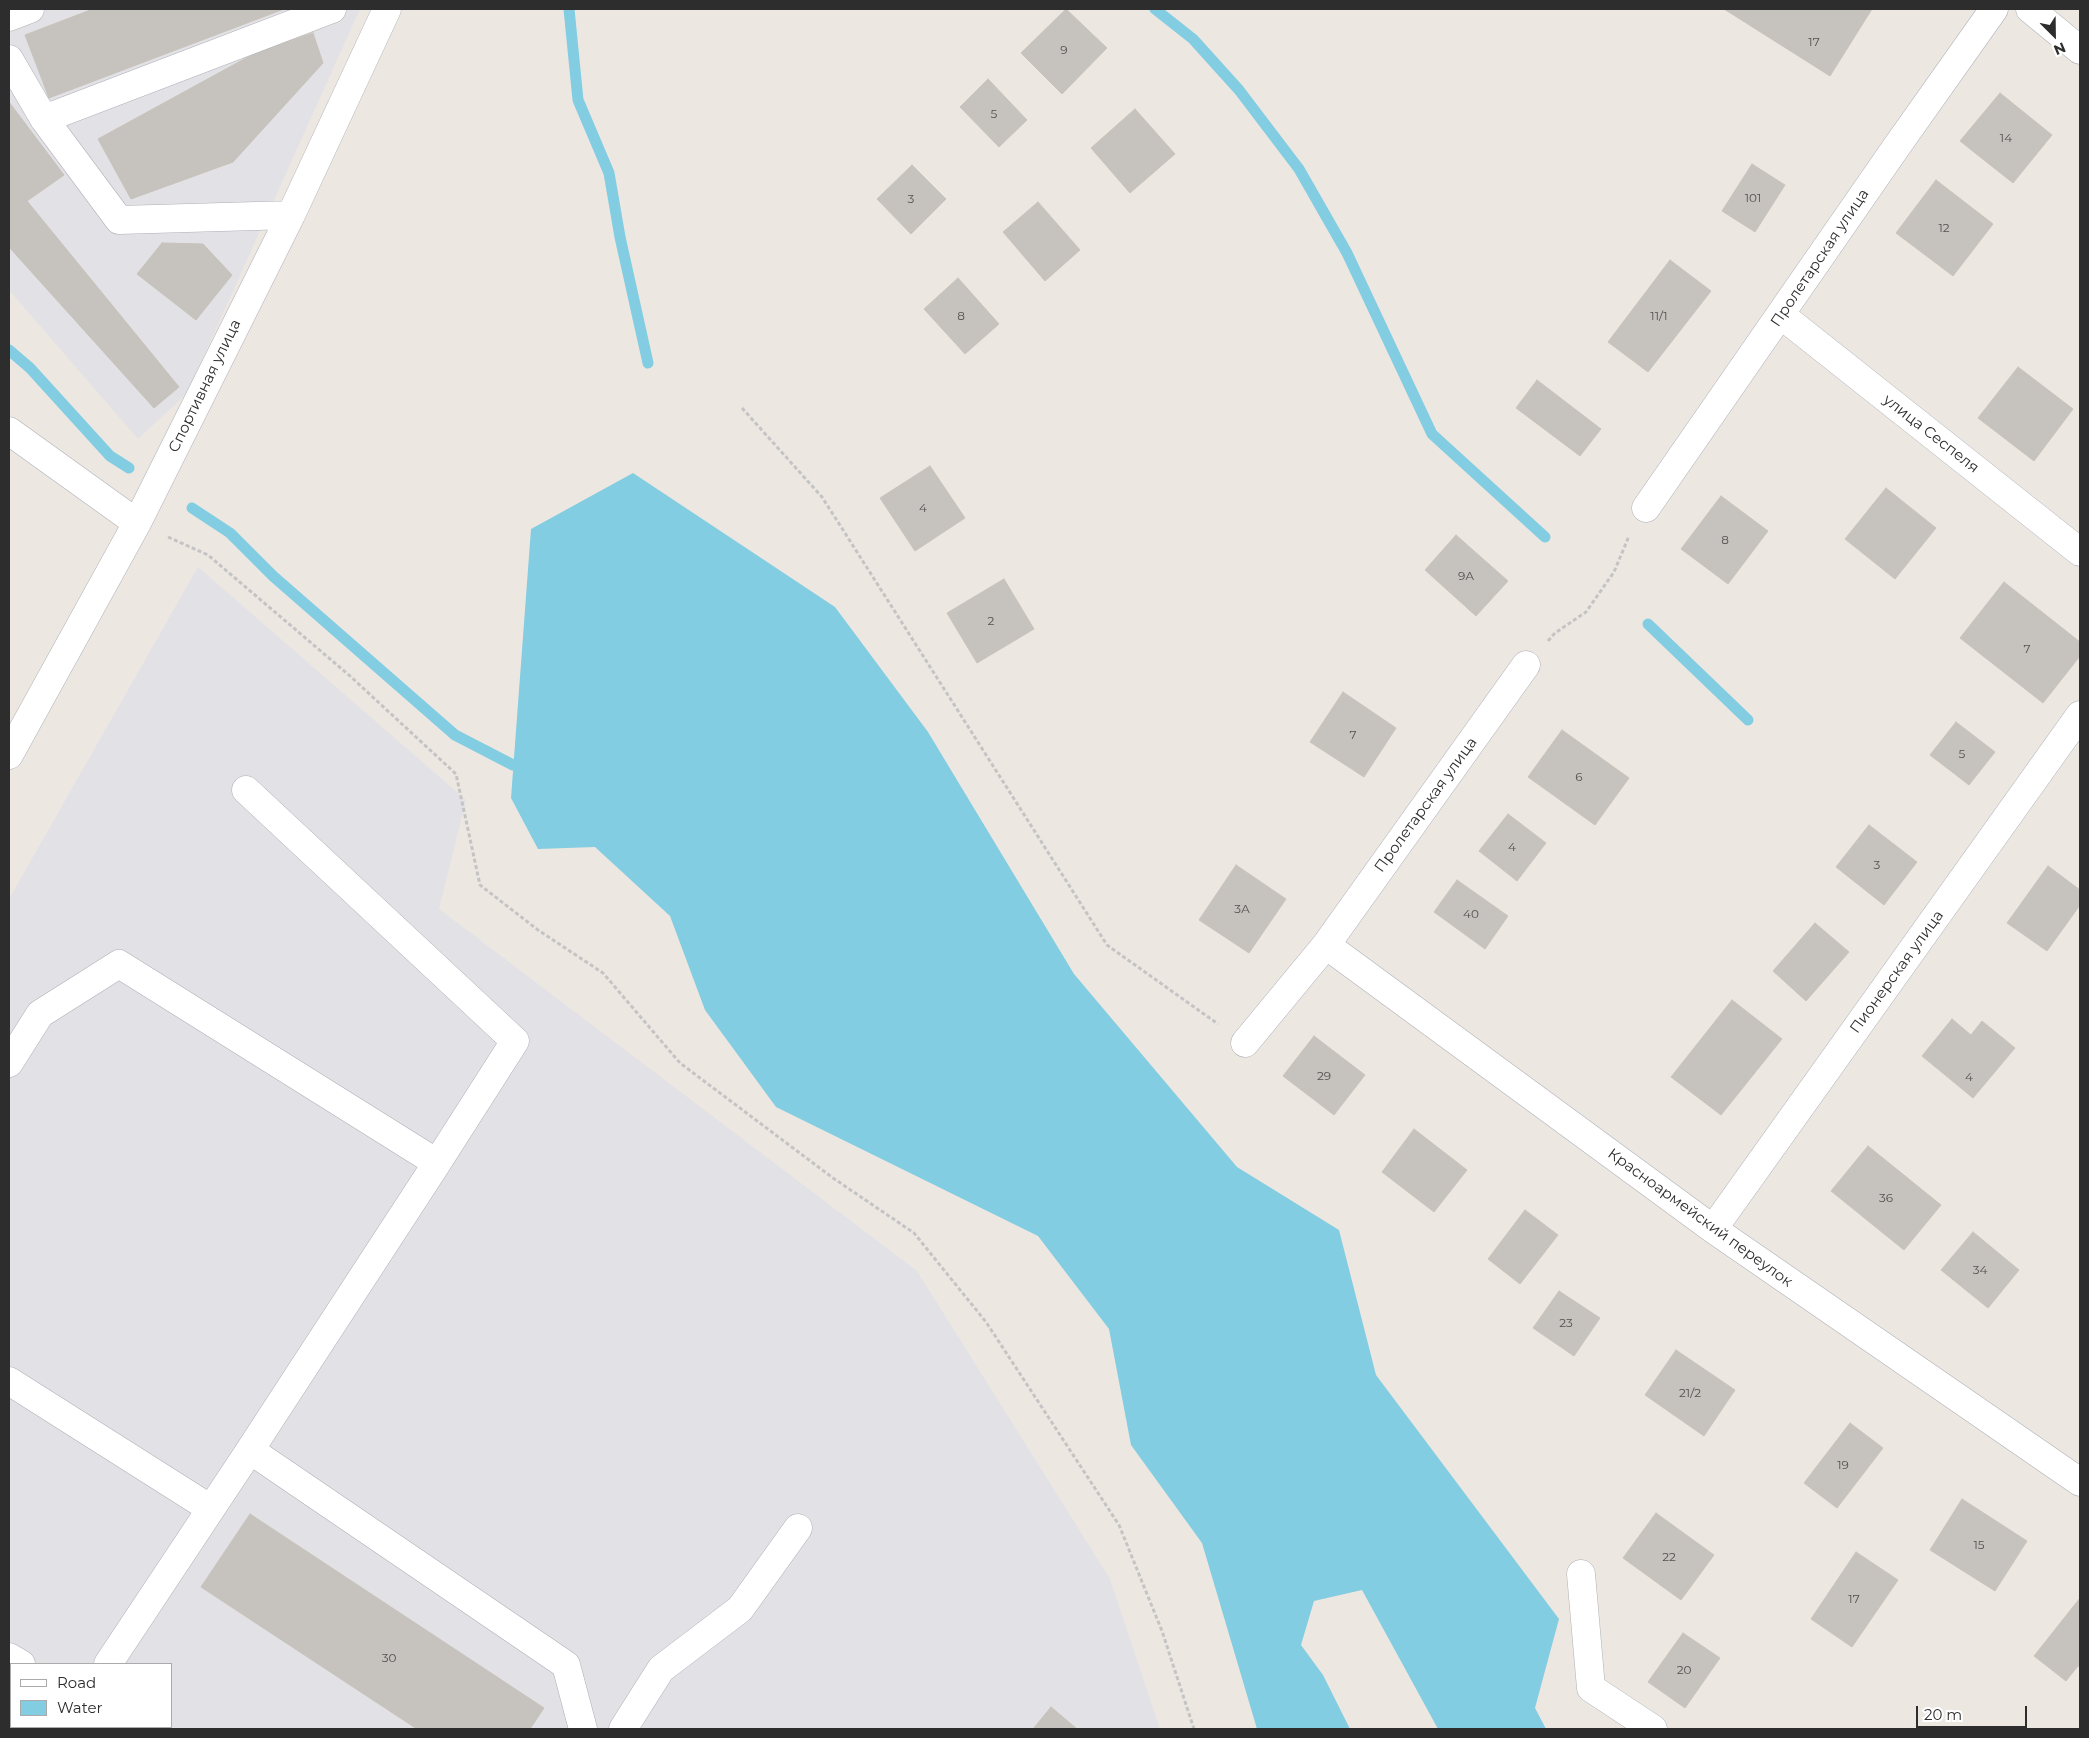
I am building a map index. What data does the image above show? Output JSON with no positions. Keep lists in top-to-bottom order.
{
  "streets": {
    "street": [
      "Пролетарская улица",
      "Спортивная улица",
      "улица Сеспеля",
      "Пионерская улица",
      "Красноармейский переулок"
    ]
  },
  "crossings": [
    ["Пролетарская улица", "улица Сеспеля"],
    ["Пролетарская улица", "Красноармейский переулок"],
    ["Пионерская улица", "Красноармейский переулок"]
  ],
  "house_numbers": [
    "17",
    "9",
    "5",
    "14",
    "101",
    "3",
    "12",
    "8",
    "11/1",
    "4",
    "8",
    "9А",
    "2",
    "7",
    "7",
    "5",
    "6",
    "4",
    "3",
    "3А",
    "40",
    "29",
    "4",
    "36",
    "34",
    "23",
    "21/2",
    "19",
    "15",
    "22",
    "17",
    "30",
    "20"
  ],
  "legend": ["Road", "Water"],
  "scale_bar": "20 m",
  "north": "bottom right"
}
